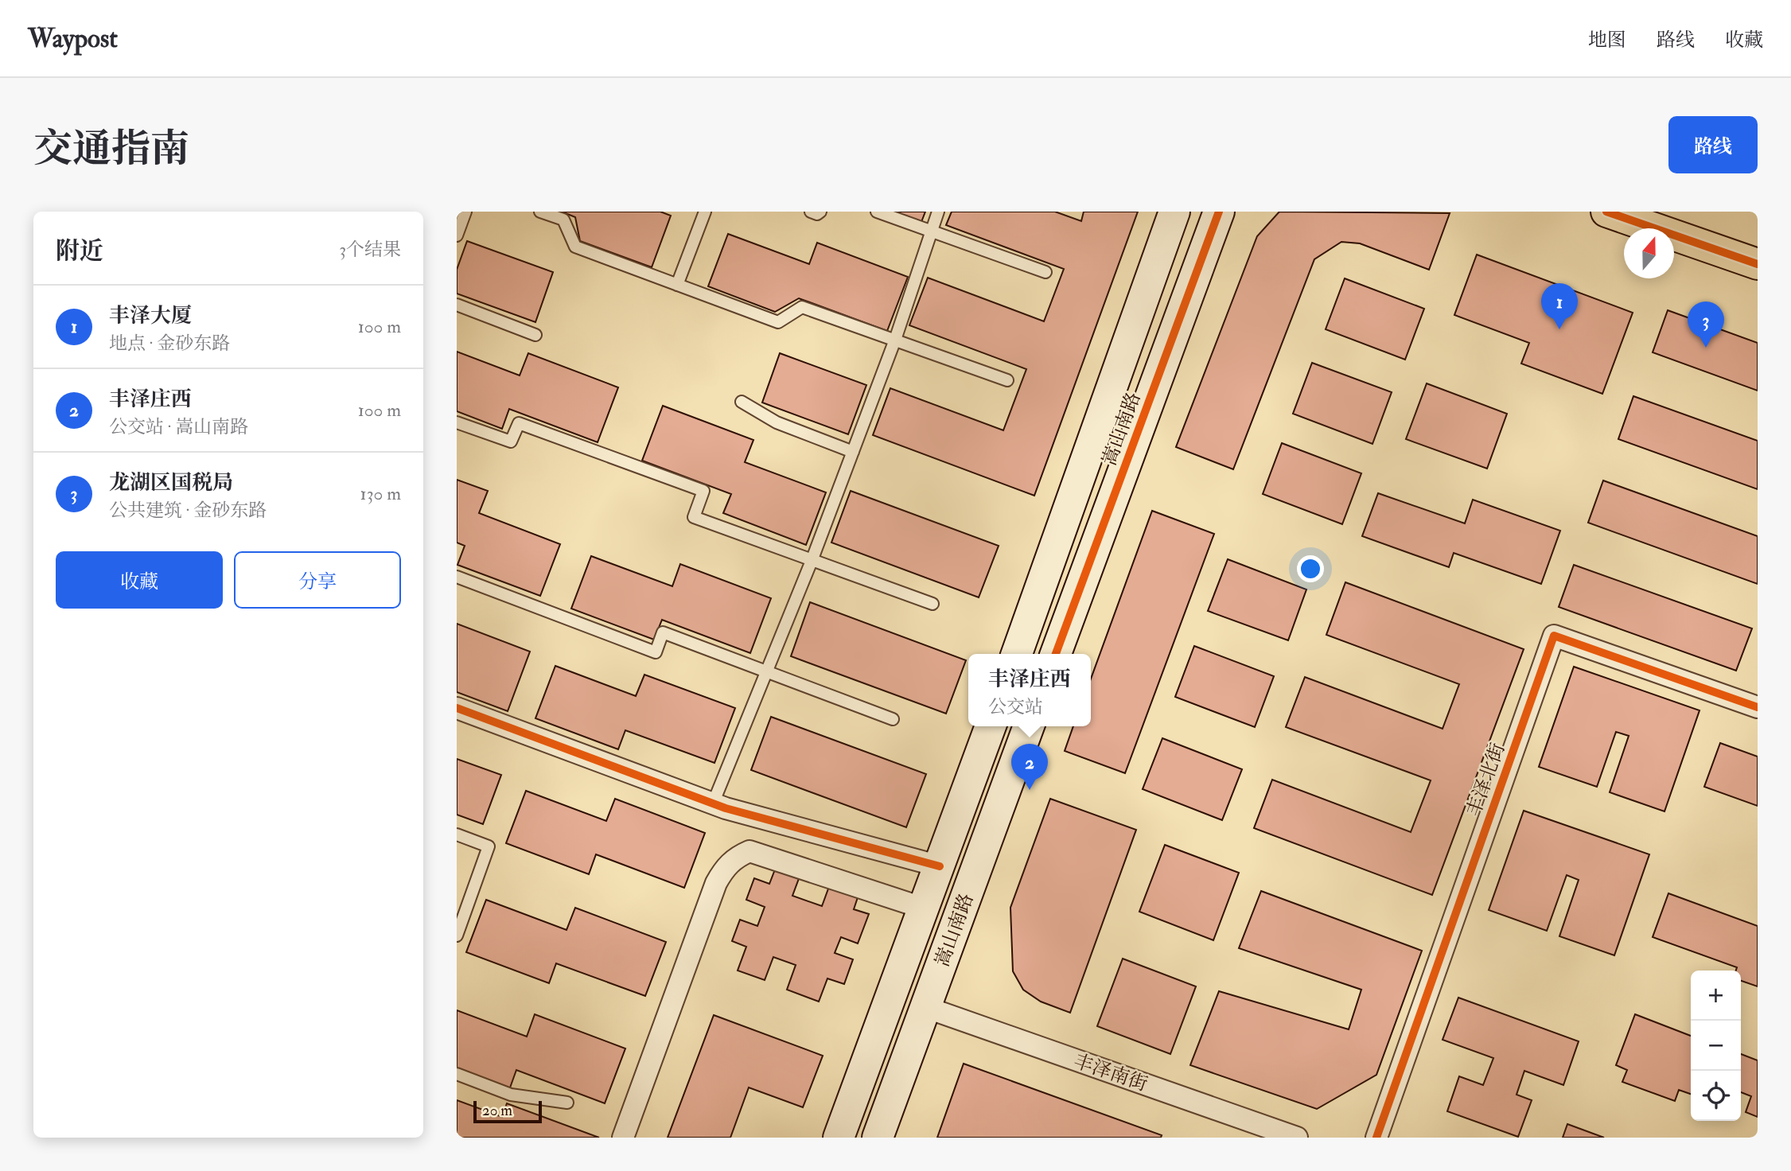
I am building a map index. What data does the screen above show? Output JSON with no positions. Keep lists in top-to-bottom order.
{
  "streets": {
    "street": ["嵩山南路", "丰泽北街", "丰泽南街"]
  },
  "crossings": [
    ["嵩山南路", "丰泽南街"]
  ],
  "scale_bar": "20 m",
  "north": "top",
  "page": {
    "header": "Waypost",
    "nav": ["地图", "路线", "收藏"],
    "buttons": [
      "路线",
      ["收藏", "分享"]
    ],
    "title": "交通指南",
    "heading": ["附近", "3个结果"],
    "pins": ["1", "3", "2"],
    "list": [
      {
        "mark": "1",
        "name": "丰泽大厦",
        "note": "地点 · 金砂东路",
        "value": "100 m"
      },
      {
        "mark": "2",
        "name": "丰泽庄西",
        "note": "公交站 · 嵩山南路",
        "value": "100 m"
      },
      {
        "mark": "3",
        "name": "龙湖区国税局",
        "note": "公共建筑 · 金砂东路",
        "value": "130 m"
      }
    ],
    "popup": ["丰泽庄西", "公交站"],
    "map_buttons": ["+", "−"],
    "scale": "20 m"
  }
}
